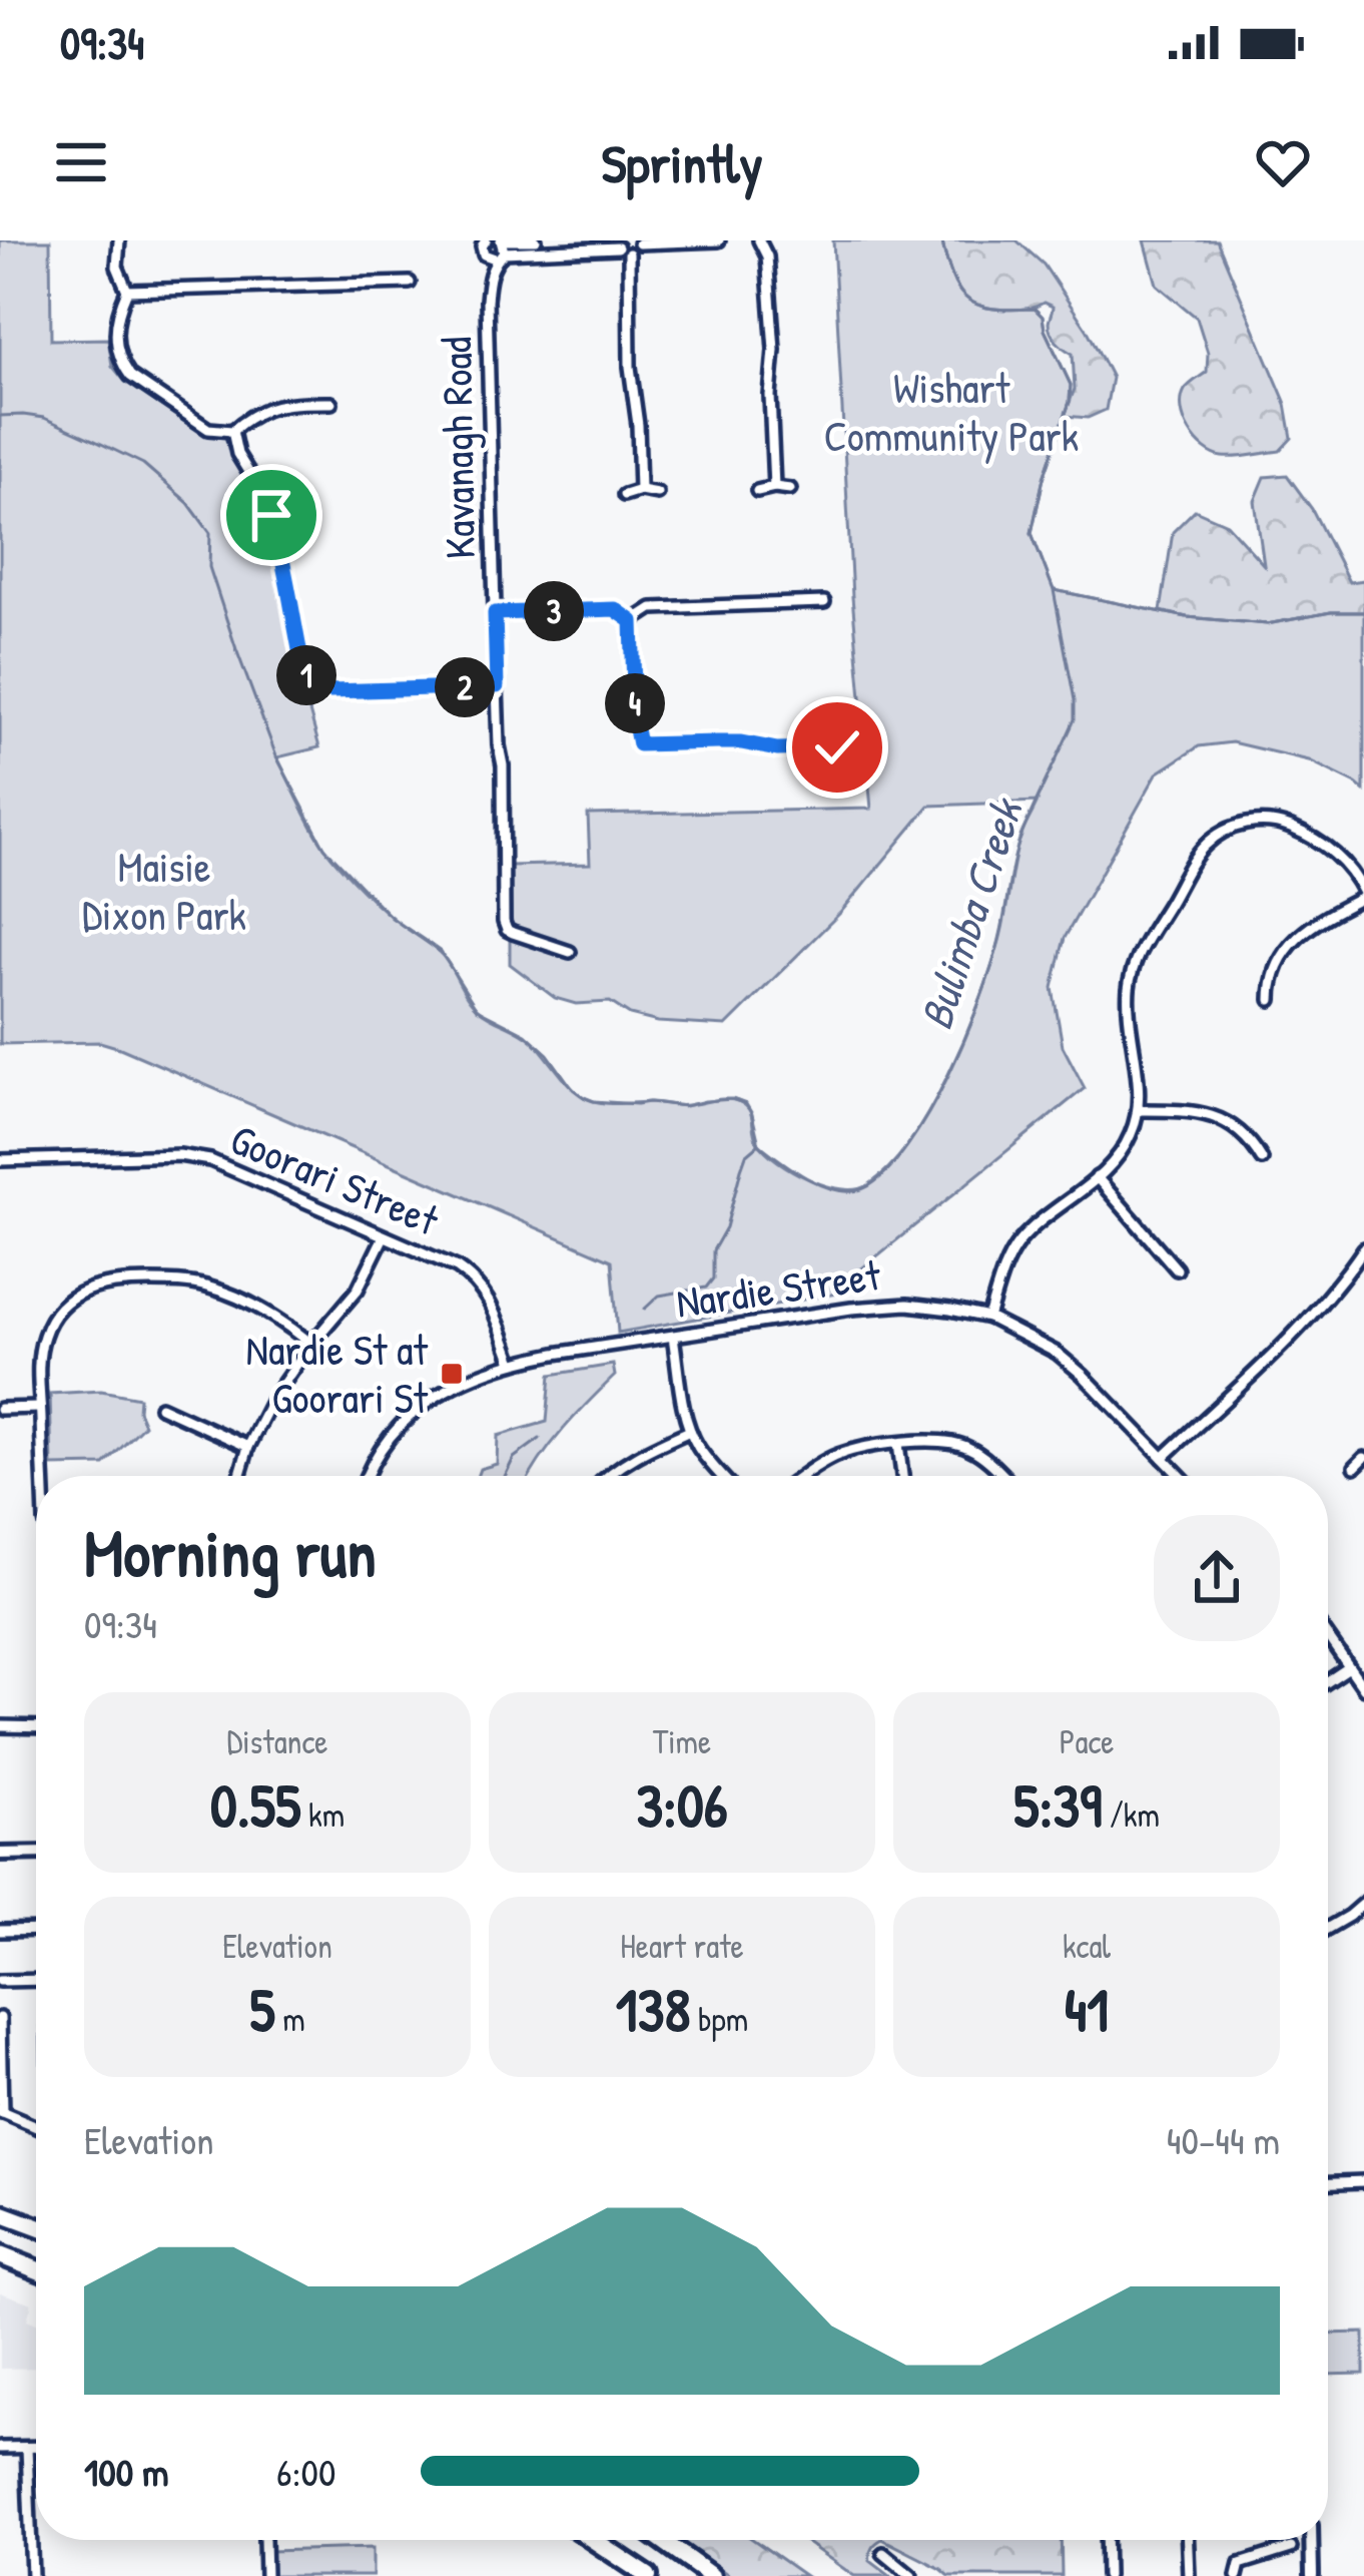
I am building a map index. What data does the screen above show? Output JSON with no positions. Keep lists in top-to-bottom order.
{
  "streets": {
    "street": ["Kavanagh Road", "Goorari Street", "Nardie Street"]
  },
  "crossings": [
    ["Goorari Street", "Nardie Street"]
  ],
  "water": ["Bulimba Creek"],
  "parks": ["Wishart Community Park", "Maisie Dixon Park"],
  "places": {
    "transit": ["Nardie St at Goorari St"]
  },
  "page": {
    "status": "09:34",
    "header": "Sprintly",
    "pins": [
      "3",
      "1",
      "2",
      "4"
    ],
    "heading": ["Morning run", "09:34"],
    "stats": [
      ["Distance", "0.55 km"],
      ["Time", "3:06"],
      ["Pace", "5:39 /km"],
      ["Elevation", "5 m"],
      ["Heart rate", "138 bpm"],
      ["kcal", "41"]
    ],
    "chart": ["Elevation", "40–44 m"],
    "list": [
      {
        "name": "100 m",
        "note": "6:00"
      }
    ]
  }
}
